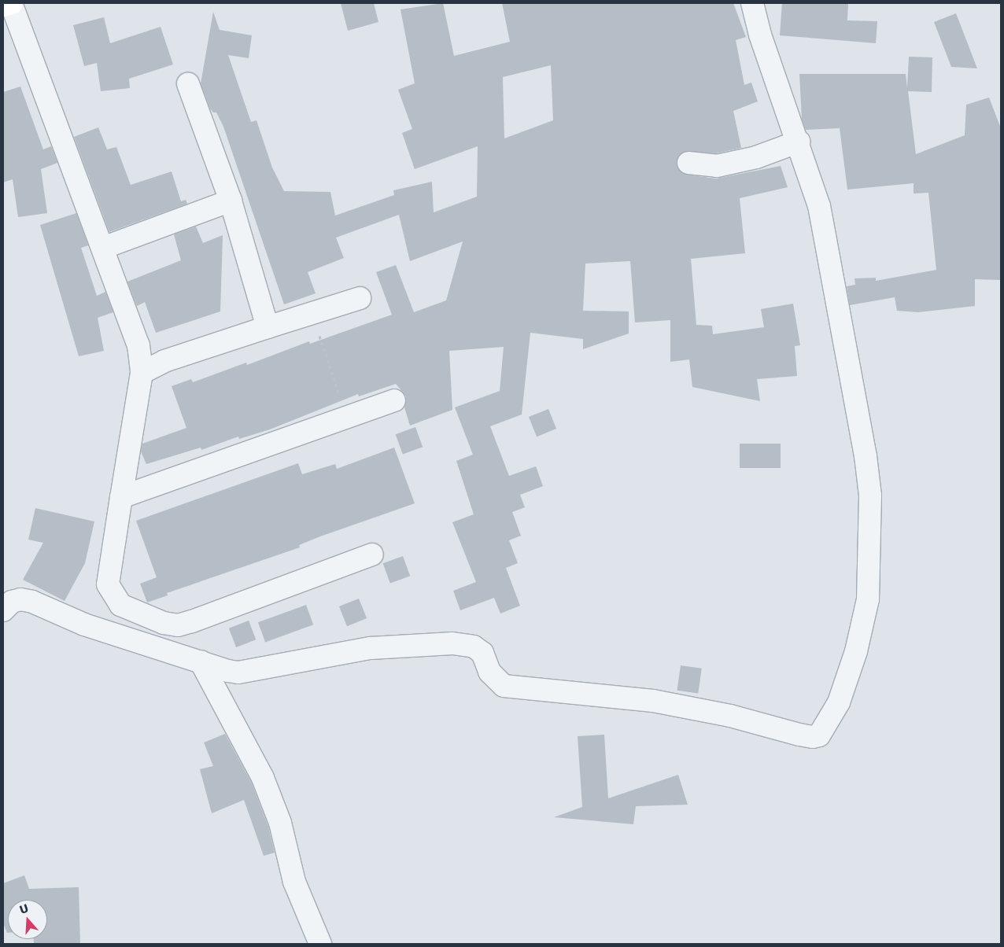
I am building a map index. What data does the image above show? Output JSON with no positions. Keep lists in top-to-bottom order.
{
  "north": "top"
}
